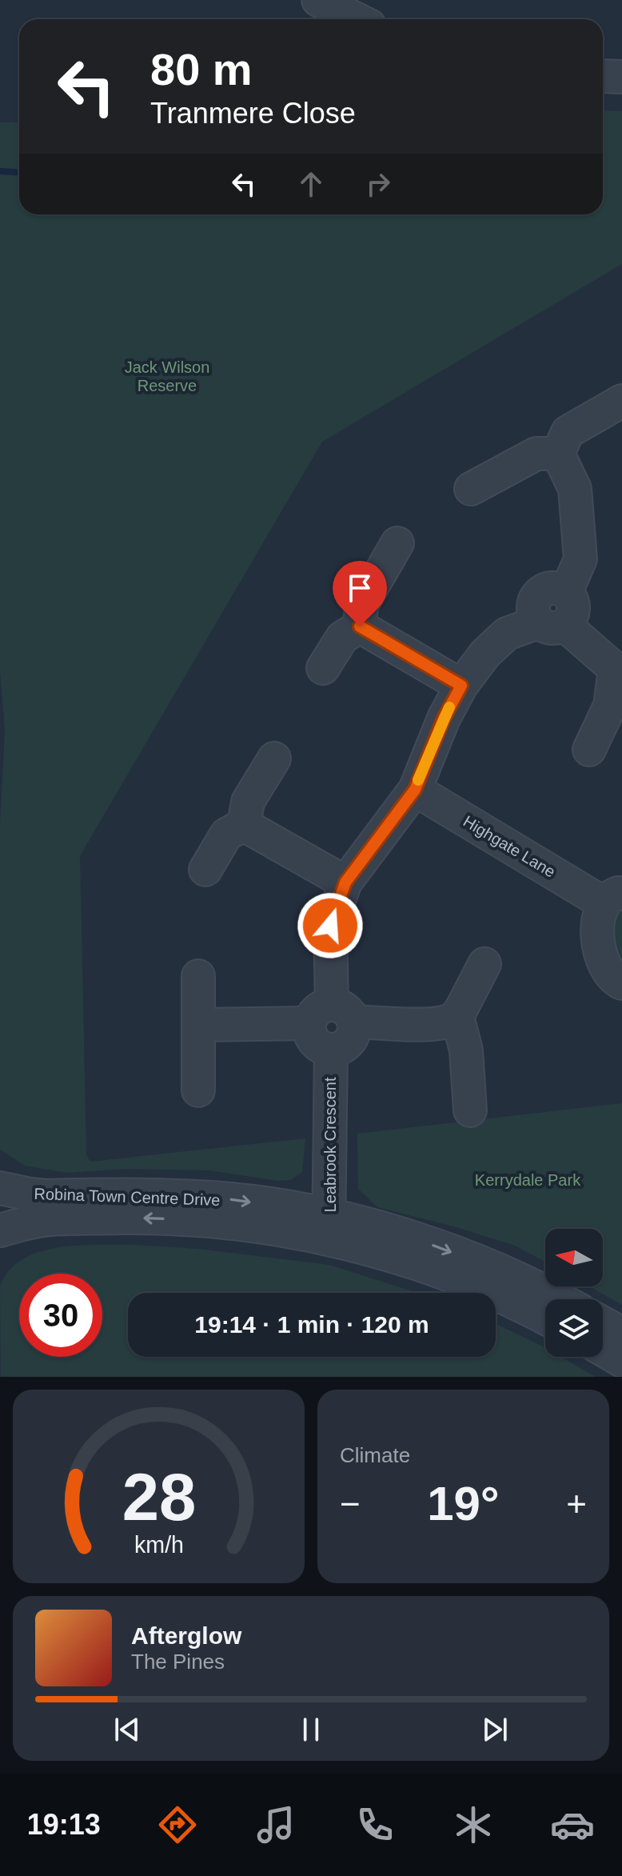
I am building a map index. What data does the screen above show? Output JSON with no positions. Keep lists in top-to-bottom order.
{
  "streets": {
    "street": ["Highgate Lane", "Leabrook Crescent", "Robina Town Centre Drive"]
  },
  "crossings": [
    ["Leabrook Crescent", "Robina Town Centre Drive"]
  ],
  "parks": ["Jack Wilson Reserve", "Kerrydale Park"],
  "north": "left",
  "page": {
    "turn": ["80 m", "Tranmere Close"],
    "limit": "30",
    "trip": "19:14 · 1 min · 120 m",
    "tile": "Climate",
    "heat": ["−", "19°", "+"],
    "song": ["Afterglow", "The Pines"],
    "tabs": "19:13",
    "gauge": ["28", "km/h"]
  }
}
